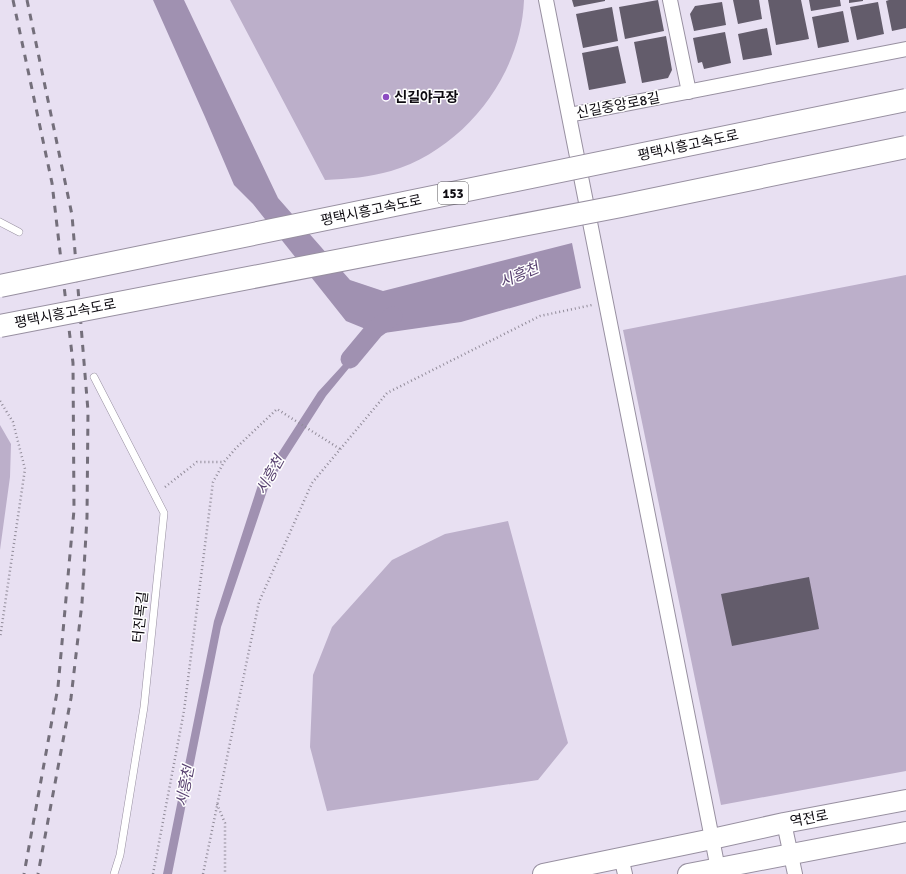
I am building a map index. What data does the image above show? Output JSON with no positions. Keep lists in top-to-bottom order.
{
  "streets": {
    "highway": ["평택시흥고속도로", "153"],
    "street": ["신길중앙로8길", "역전로"],
    "lane": ["터진목길"]
  },
  "water": ["시흥천"],
  "places": ["신길야구장"]
}
